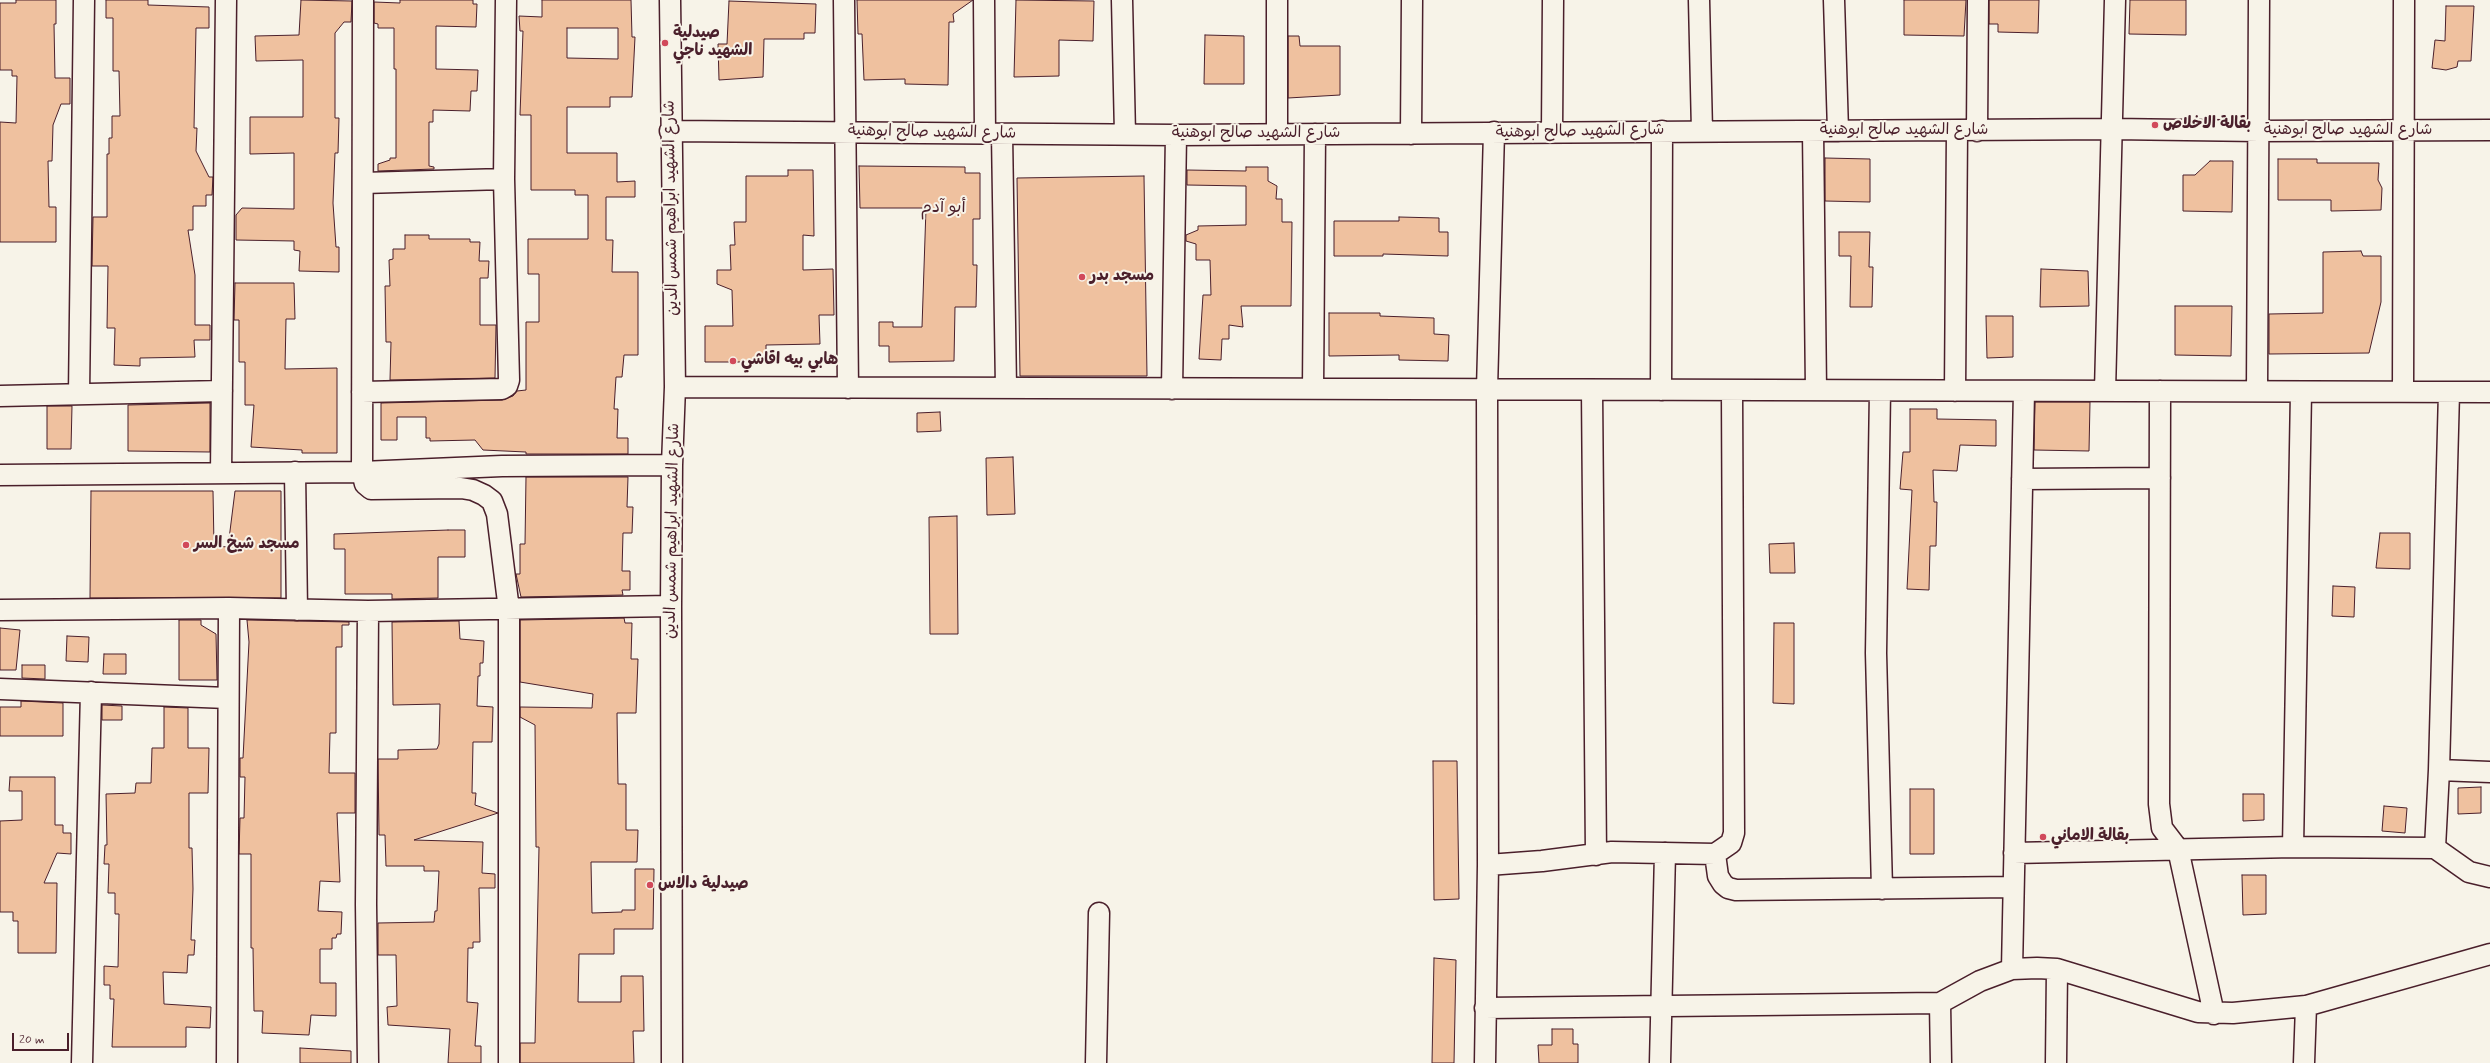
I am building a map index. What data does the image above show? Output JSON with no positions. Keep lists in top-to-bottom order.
{
  "streets": {
    "street": ["شارع الشهيد صالح ابوهنية", "شارع الشهيد ابراهيم شمس الدين"]
  },
  "crossings": [
    ["شارع الشهيد صالح ابوهنية", "شارع الشهيد ابراهيم شمس الدين"]
  ],
  "districts": ["أبو آدم"],
  "places": [
    "صيدلية الشهيد ناجي",
    "بقالة الاخلاص",
    "مسجد بدر",
    "هابي بيه اقاشي",
    "مسجد شيخ السر",
    "بقالة الاماني",
    "صيدلية دالاس"
  ],
  "scale_bar": "20 m"
}
